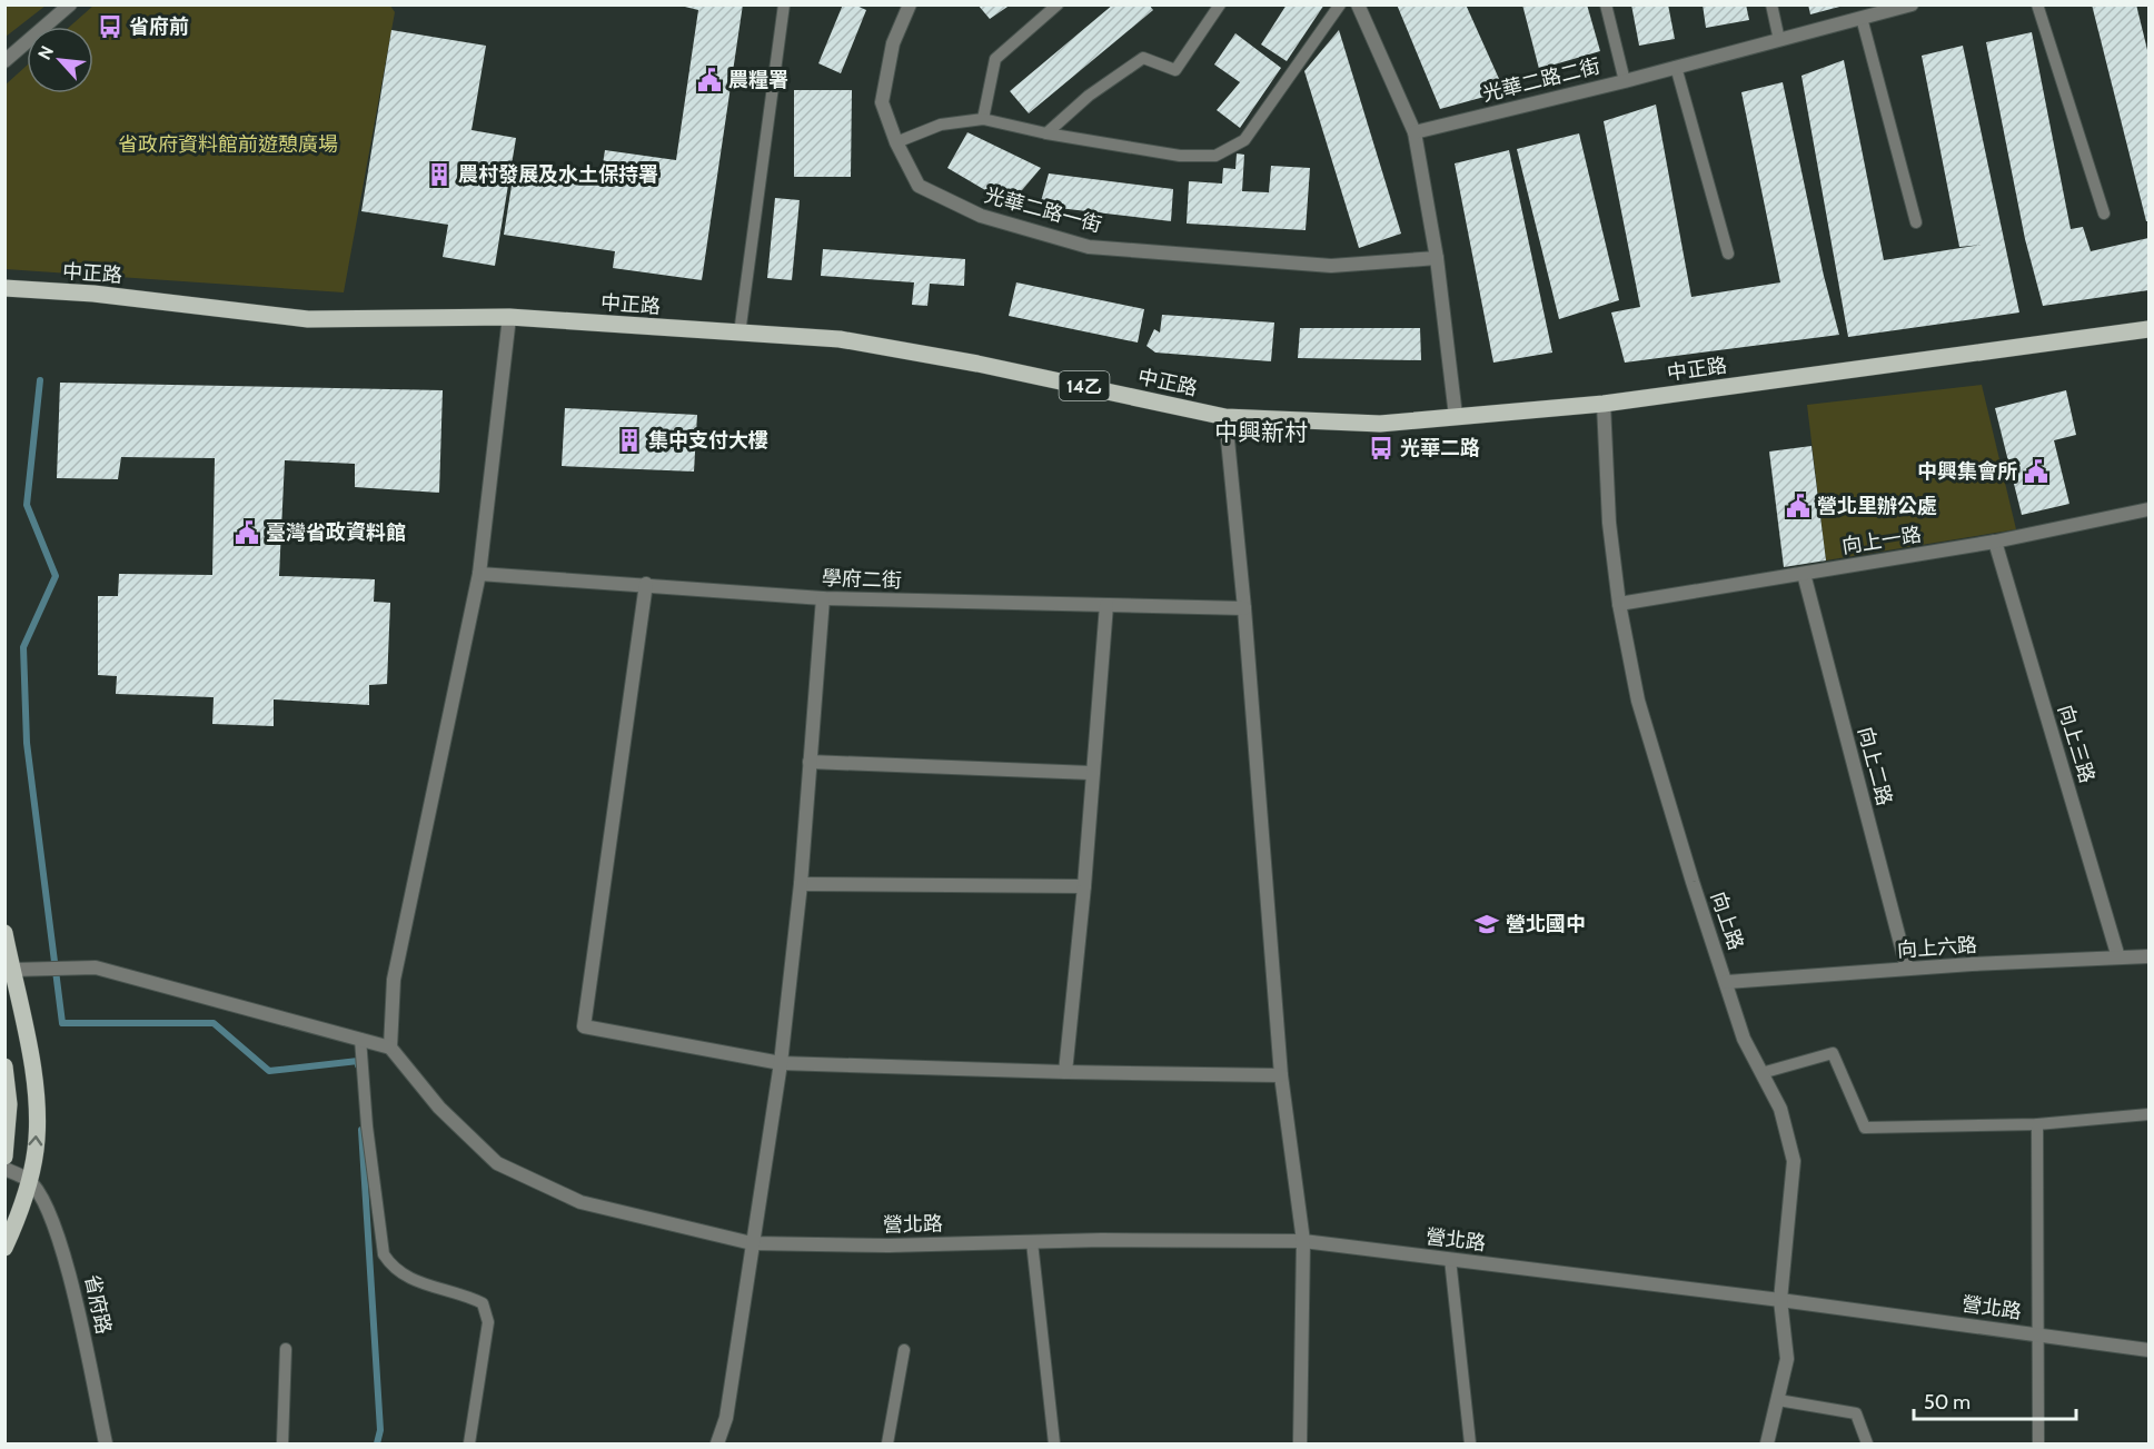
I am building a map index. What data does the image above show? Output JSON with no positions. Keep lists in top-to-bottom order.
{
  "streets": {
    "main road": ["中正路", "14乙"],
    "street": [
      "光華二路二街",
      "光華二路一街",
      "向上一路",
      "學府二街",
      "向上三路",
      "向上二路",
      "向上路",
      "向上六路",
      "營北路",
      "省府路"
    ]
  },
  "crossings": [
    ["中正路", "向上路"],
    ["向上一路", "向上三路"],
    ["向上一路", "向上二路"],
    ["向上一路", "向上路"],
    ["向上三路", "向上六路"],
    ["向上二路", "向上六路"],
    ["向上路", "向上六路"],
    ["向上路", "營北路"]
  ],
  "districts": ["中興新村"],
  "parks": ["省政府資料館前遊憩廣場"],
  "places": {
    "bus stop": ["省府前", "光華二路"],
    "public building": [
      "農糧署",
      "中興集會所",
      "營北里辦公處",
      "臺灣省政資料館"
    ],
    "building": ["農村發展及水土保持署", "集中支付大樓"],
    "school or university": ["營北國中"]
  },
  "scale_bar": "50 m",
  "north": "top left"
}
